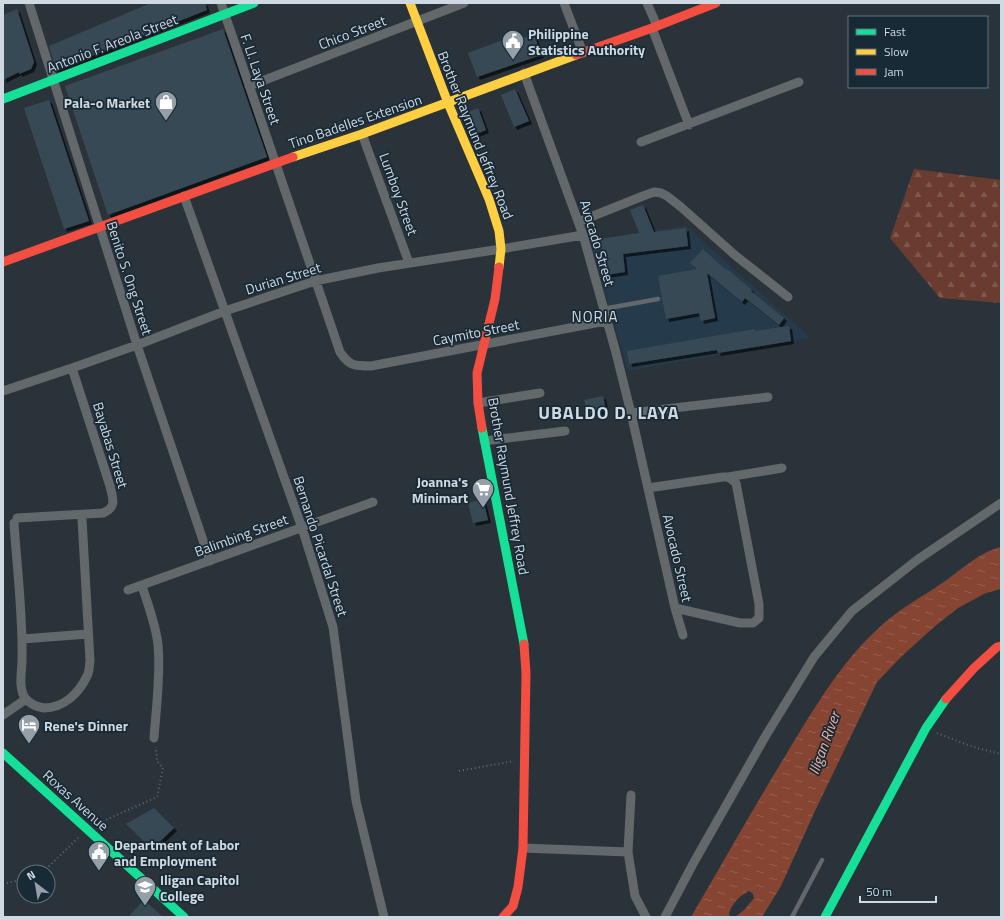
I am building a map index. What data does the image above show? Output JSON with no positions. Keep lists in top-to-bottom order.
{
  "streets": {
    "main road": [
      "Antonio F. Areola Street",
      "Tino Badelles Extension",
      "Brother Raymund Jeffrey Road",
      "Roxas Avenue"
    ],
    "street": [
      "Chico Street",
      "F. Ll. Laya Street",
      "Lumboy Street",
      "Avocado Street",
      "Benito S. Ong Street",
      "Durian Street",
      "Caymito Street",
      "Bayabas Street",
      "Balimbing Street",
      "Bernando Picardal Street"
    ]
  },
  "crossings": [
    ["Chico Street", "F. Ll. Laya Street"],
    ["Chico Street", "Brother Raymund Jeffrey Road"],
    ["Antonio F. Areola Street", "F. Ll. Laya Street"],
    ["Antonio F. Areola Street", "Benito S. Ong Street"],
    ["F. Ll. Laya Street", "Tino Badelles Extension"],
    ["F. Ll. Laya Street", "Durian Street"],
    ["F. Ll. Laya Street", "Caymito Street"],
    ["Tino Badelles Extension", "Brother Raymund Jeffrey Road"],
    ["Tino Badelles Extension", "Lumboy Street"],
    ["Tino Badelles Extension", "Avocado Street"],
    ["Tino Badelles Extension", "Benito S. Ong Street"],
    ["Tino Badelles Extension", "Bernando Picardal Street"],
    ["Brother Raymund Jeffrey Road", "Durian Street"],
    ["Brother Raymund Jeffrey Road", "Caymito Street"],
    ["Lumboy Street", "Durian Street"],
    ["Avocado Street", "Durian Street"],
    ["Avocado Street", "Caymito Street"],
    ["Benito S. Ong Street", "Durian Street"],
    ["Benito S. Ong Street", "Balimbing Street"],
    ["Durian Street", "Bayabas Street"],
    ["Durian Street", "Bernando Picardal Street"],
    ["Balimbing Street", "Bernando Picardal Street"]
  ],
  "districts": ["NORIA", "UBALDO D. LAYA"],
  "water": ["Iligan River"],
  "places": {
    "public building": ["Philippine Statistics Authority", "Department of Labor and Employment"],
    "shop": ["Pala-o Market"],
    "supermarket": ["Joanna's Minimart"],
    "hotel": ["Rene's Dinner"],
    "school or university": ["Iligan Capitol College"]
  },
  "legend": ["Fast", "Slow", "Jam"],
  "scale_bar": "50 m",
  "north": "top left"
}
